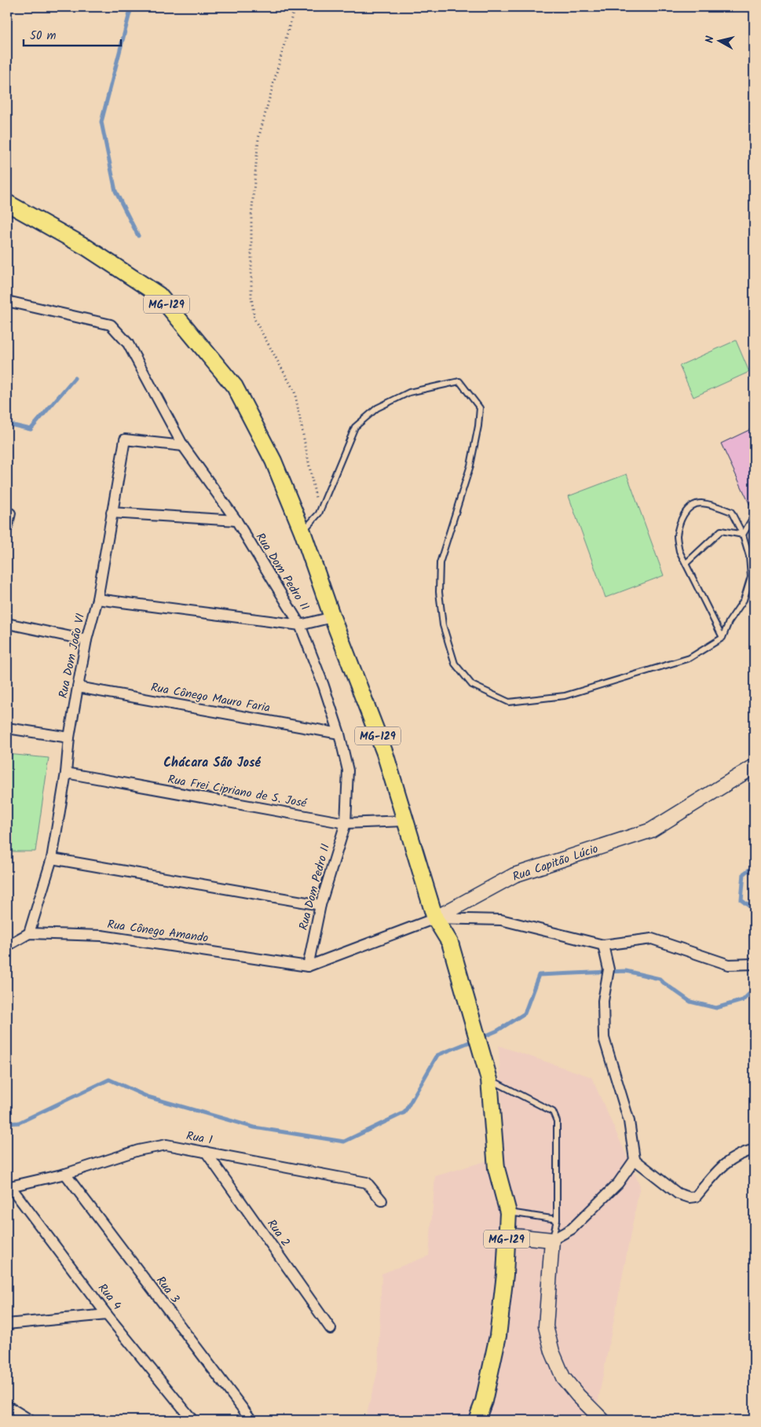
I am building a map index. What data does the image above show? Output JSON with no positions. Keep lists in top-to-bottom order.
{
  "streets": {
    "main road": ["MG-129"],
    "street": [
      "Rua Dom Pedro II",
      "Rua Dom João VI",
      "Rua Cônego Mauro Faria",
      "Rua Frei Cipriano de S. José",
      "Rua Capitão Lúcio",
      "Rua Cônego Amando",
      "Rua 1",
      "Rua 2",
      "Rua 3",
      "Rua 4"
    ]
  },
  "crossings": [
    ["MG-129", "Rua Frei Cipriano de S. José"],
    ["MG-129", "Rua Capitão Lúcio"],
    ["Rua Dom Pedro II", "Rua Dom João VI"],
    ["Rua Dom Pedro II", "Rua Cônego Mauro Faria"],
    ["Rua Dom Pedro II", "Rua Frei Cipriano de S. José"],
    ["Rua Dom Pedro II", "Rua Capitão Lúcio"],
    ["Rua Dom Pedro II", "Rua Cônego Amando"],
    ["Rua Dom João VI", "Rua Cônego Mauro Faria"],
    ["Rua Dom João VI", "Rua Frei Cipriano de S. José"],
    ["Rua Dom João VI", "Rua Cônego Amando"],
    ["Rua Capitão Lúcio", "Rua Cônego Amando"],
    ["Rua 1", "Rua 2"],
    ["Rua 1", "Rua 3"],
    ["Rua 1", "Rua 4"]
  ],
  "districts": ["Chácara São José"],
  "scale_bar": "50 m",
  "north": "left"
}
